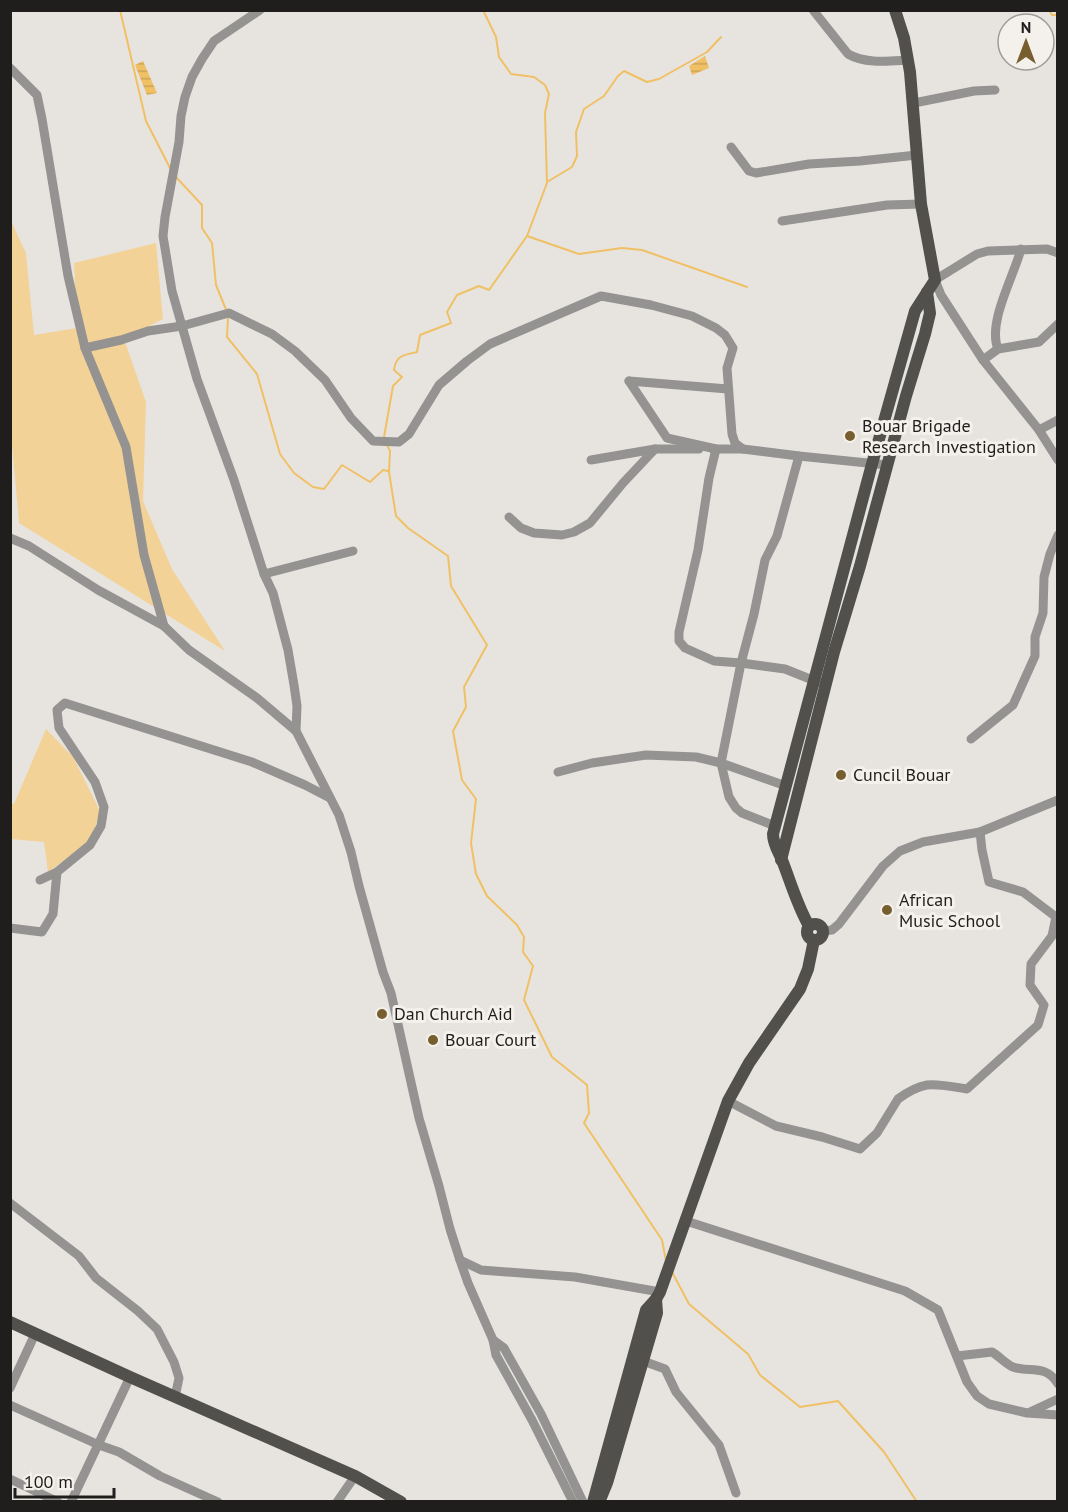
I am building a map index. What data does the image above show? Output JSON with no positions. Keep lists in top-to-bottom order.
{
  "places": [
    "Bouar Brigade Research Investigation",
    "Cuncil Bouar",
    "African Music School",
    "Dan Church Aid",
    "Bouar Court"
  ],
  "scale_bar": "100 m",
  "north": "top"
}
